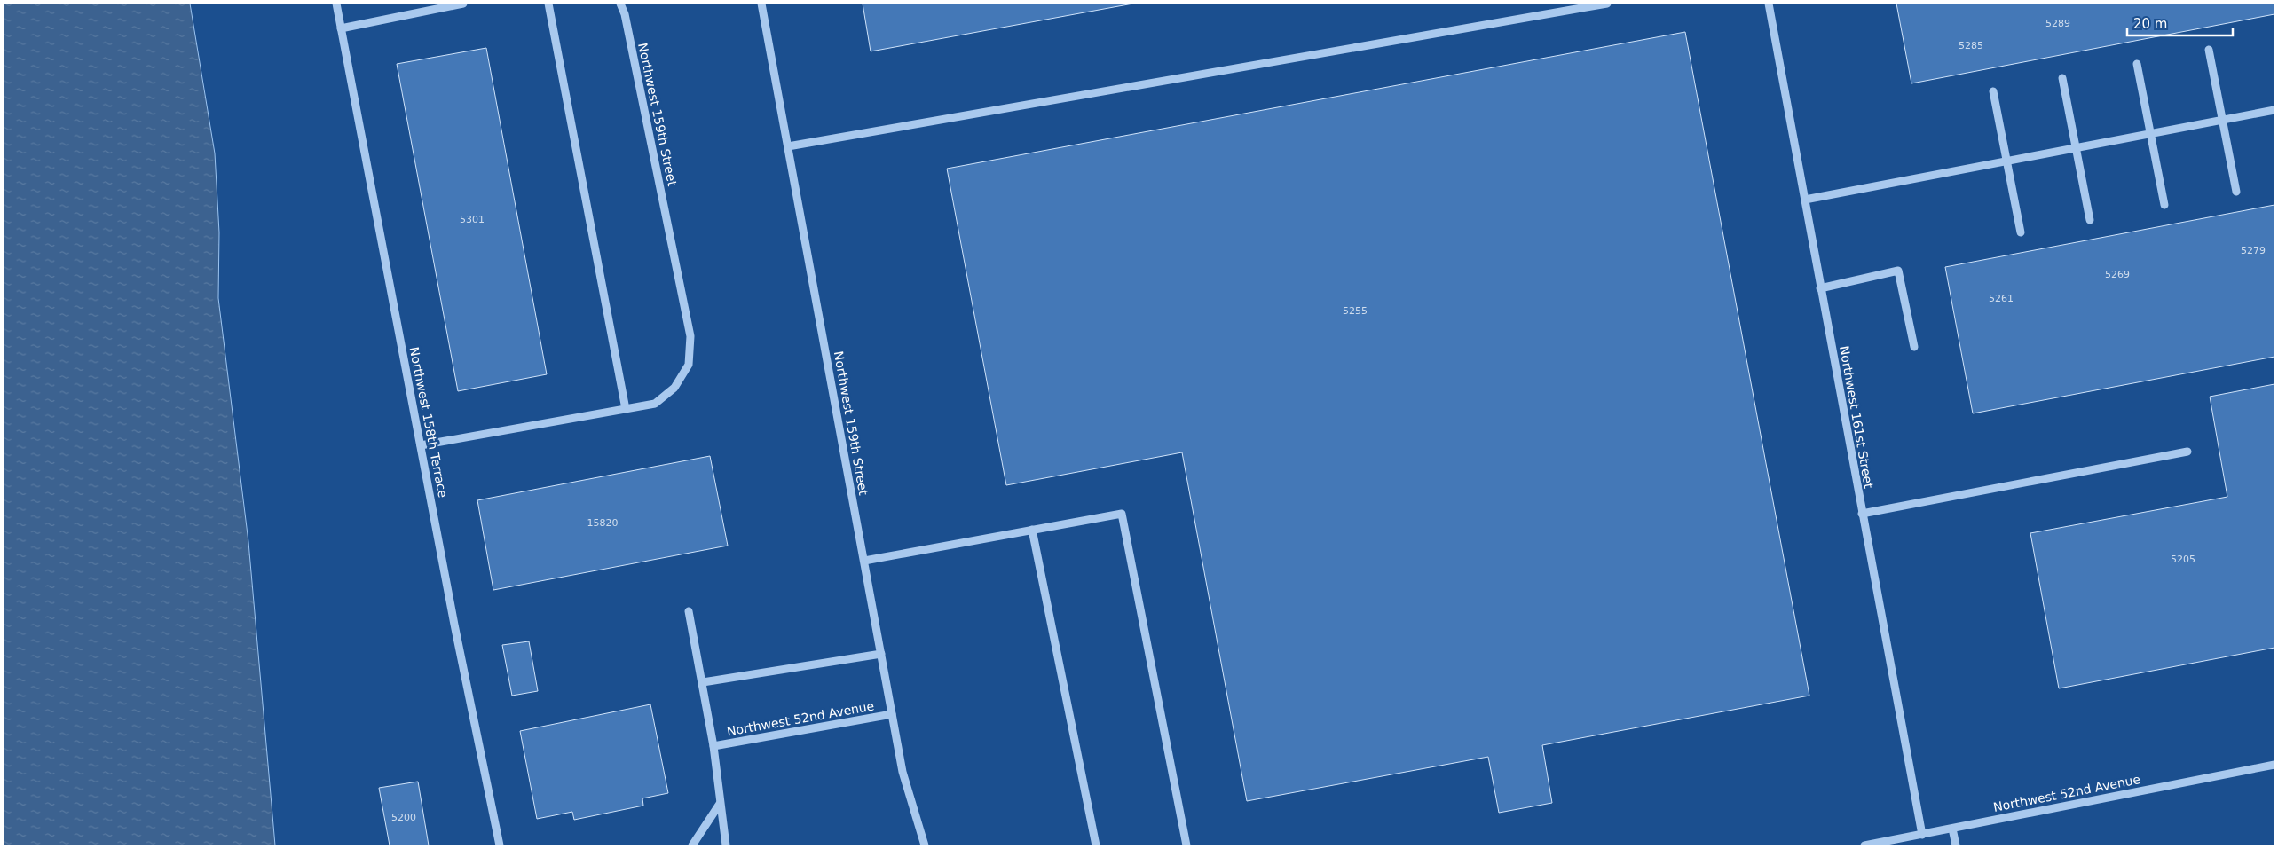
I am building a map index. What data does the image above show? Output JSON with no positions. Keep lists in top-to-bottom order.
{
  "streets": {
    "street": [
      "Northwest 159th Street",
      "Northwest 161st Street",
      "Northwest 158th Terrace",
      "Northwest 52nd Avenue"
    ]
  },
  "crossings": [
    ["Northwest 159th Street", "Northwest 158th Terrace"],
    ["Northwest 159th Street", "Northwest 52nd Avenue"],
    ["Northwest 161st Street", "Northwest 52nd Avenue"]
  ],
  "house_numbers": [
    "5289",
    "5285",
    "5301",
    "5279",
    "5269",
    "5261",
    "5255",
    "15820",
    "5205",
    "5200"
  ],
  "scale_bar": "20 m"
}
